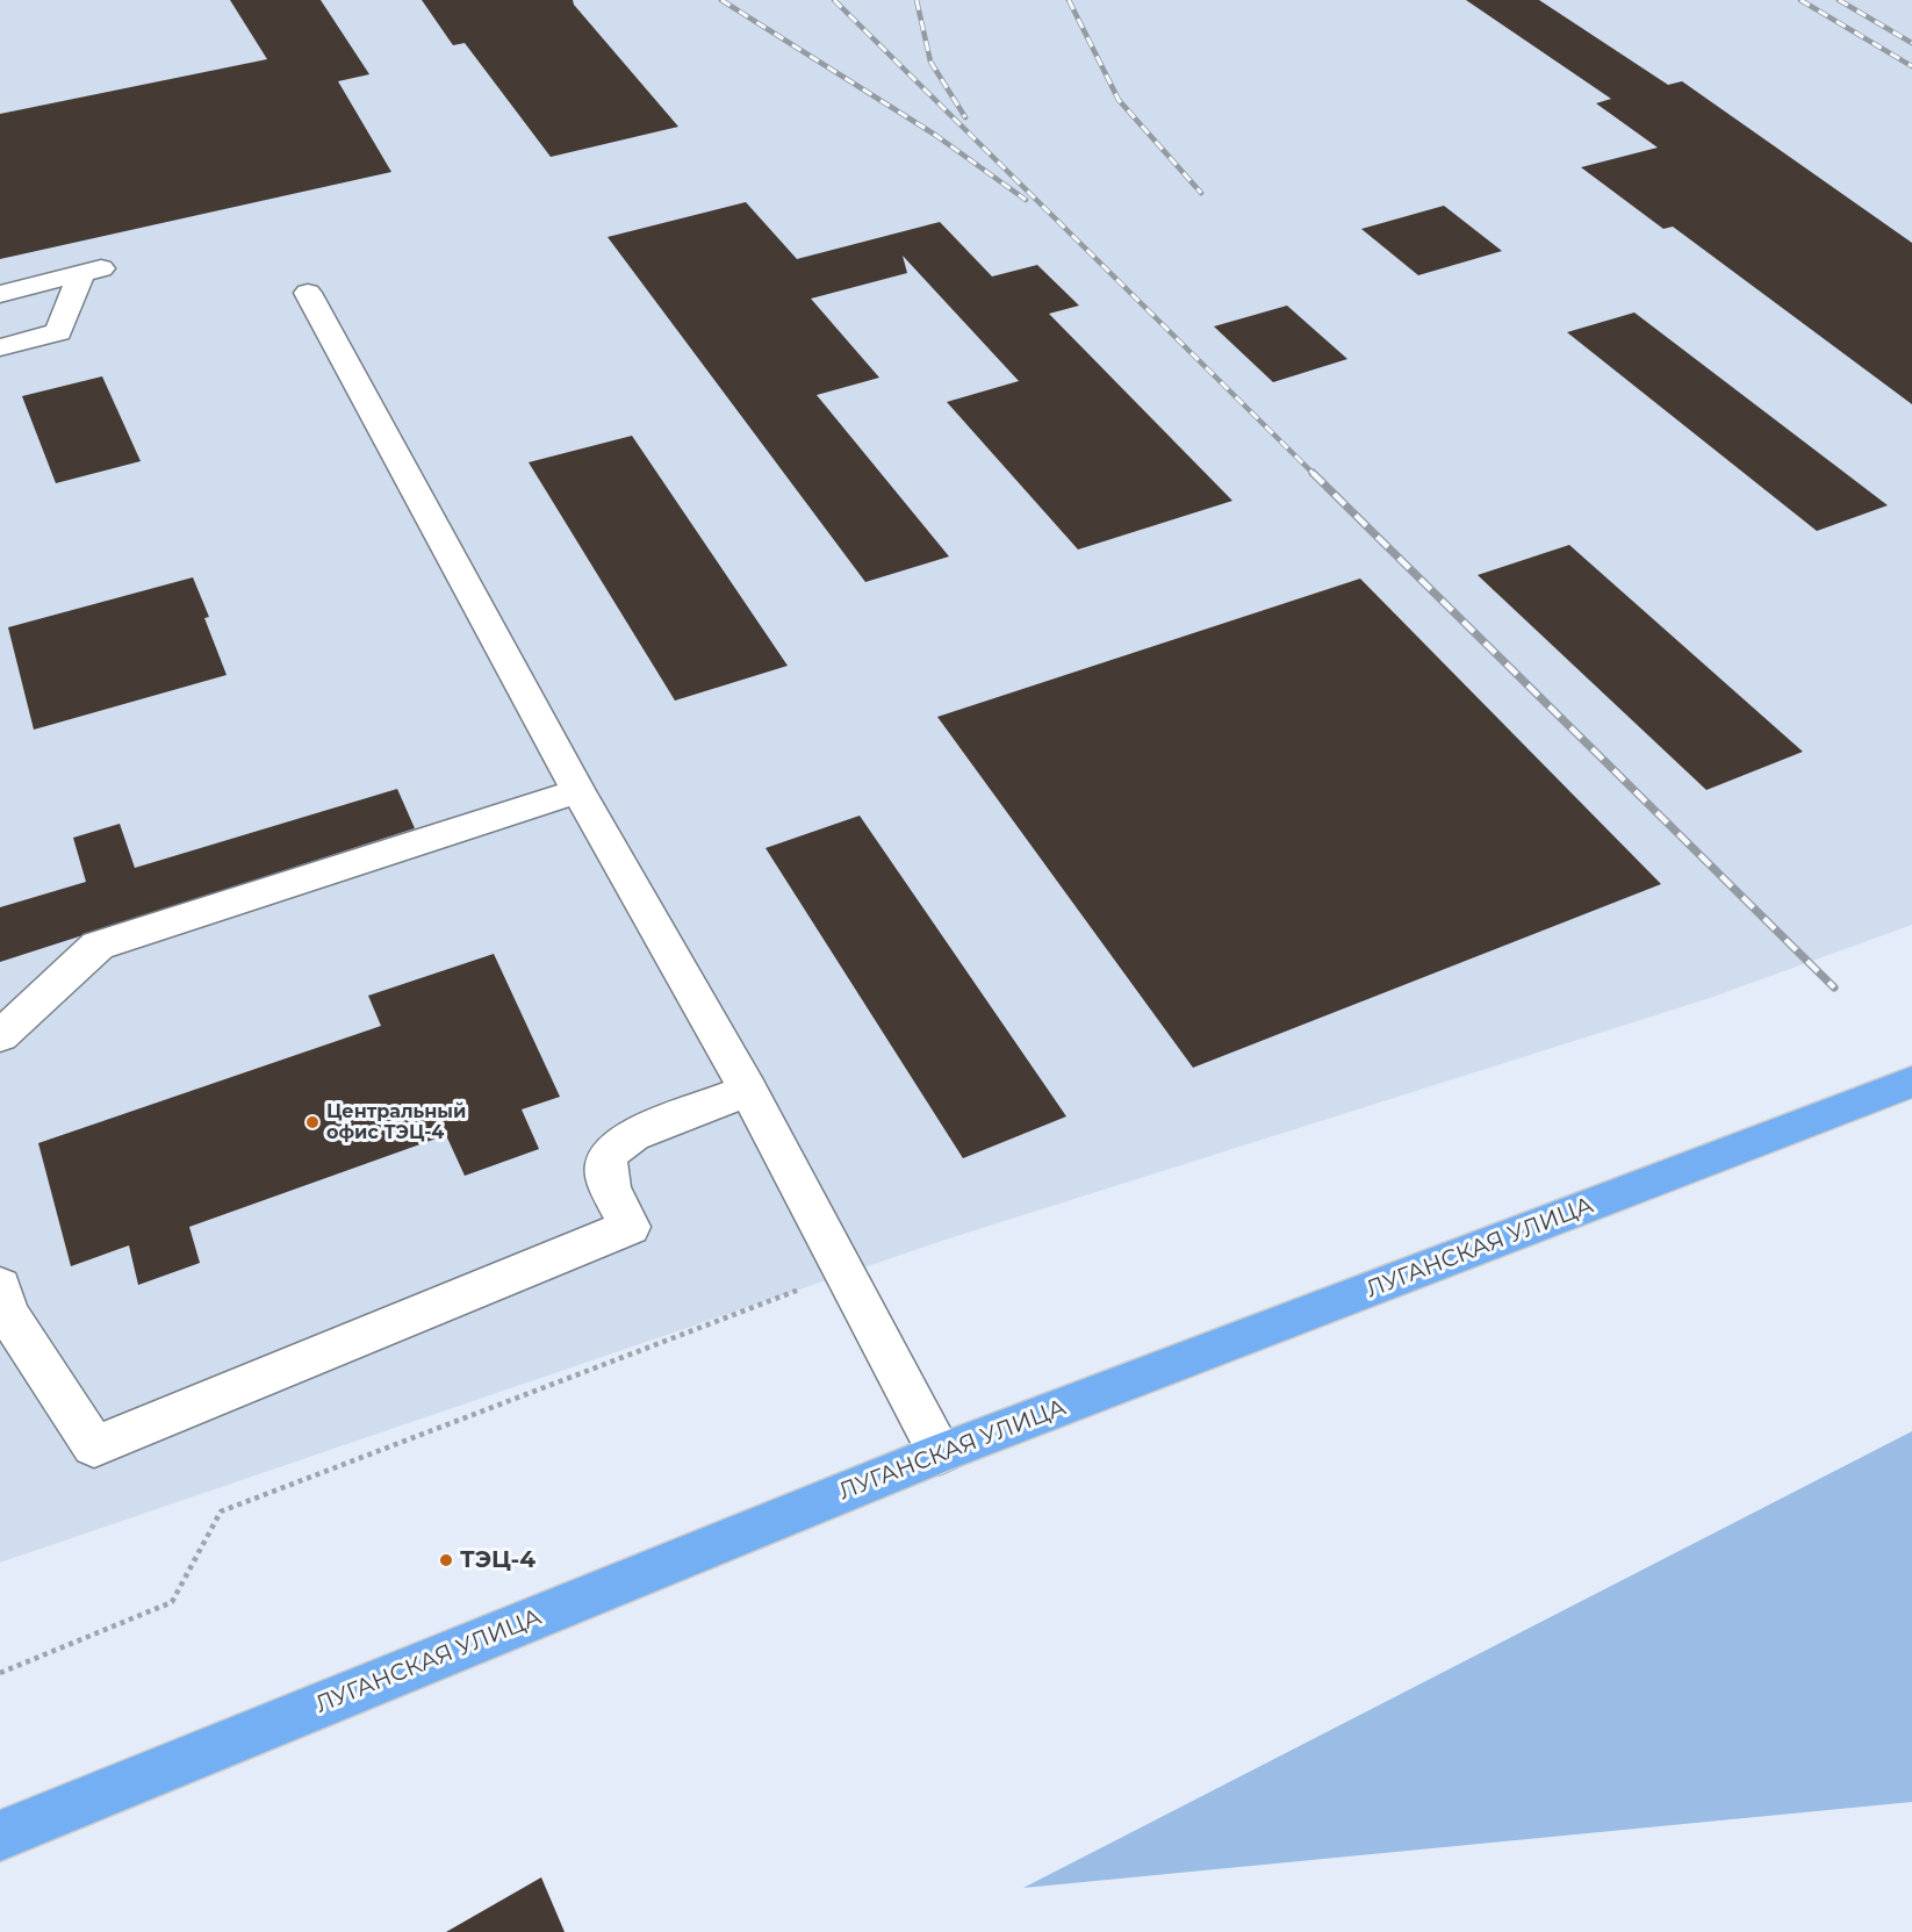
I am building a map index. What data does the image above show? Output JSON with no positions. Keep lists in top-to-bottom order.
{
  "streets": {
    "highway": ["ЛУГАНСКАЯ УЛИЦА"]
  },
  "places": ["Центральный офис ТЭЦ-4", "ТЭЦ-4"]
}
